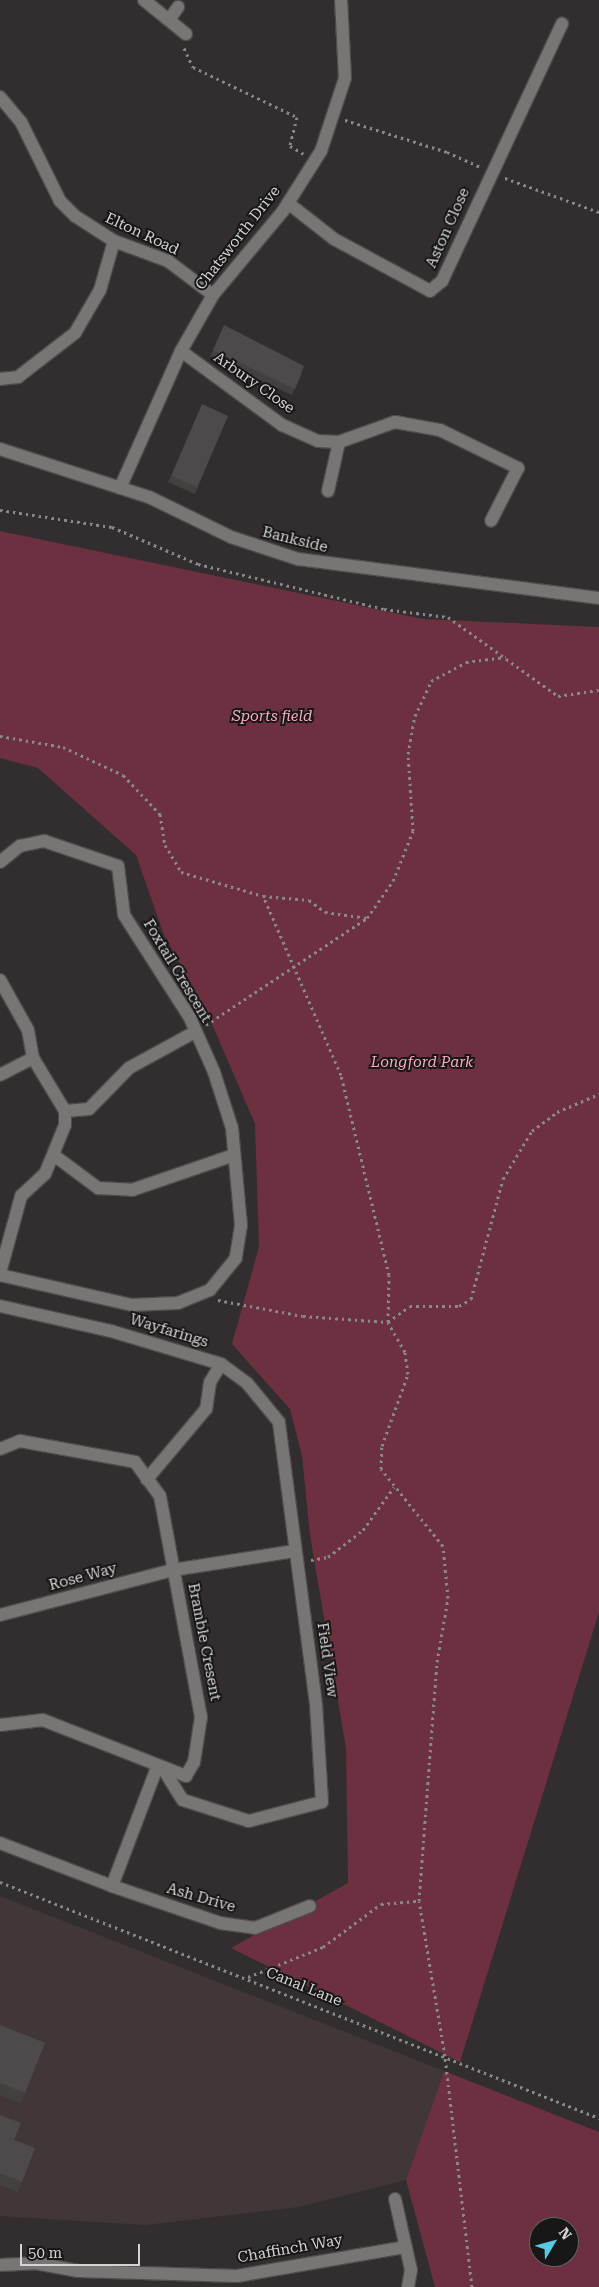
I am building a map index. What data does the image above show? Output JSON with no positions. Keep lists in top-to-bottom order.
{
  "streets": {
    "street": [
      "Aston Close",
      "Elton Road",
      "Chatsworth Drive",
      "Arbury Close",
      "Bankside",
      "Foxtail Crescent",
      "Wayfarings",
      "Rose Way",
      "Bramble Cresent",
      "Field View",
      "Ash Drive",
      "Chaffinch Way"
    ],
    "path": ["Canal Lane"]
  },
  "crossings": [
    ["Aston Close", "Chatsworth Drive"],
    ["Elton Road", "Chatsworth Drive"],
    ["Chatsworth Drive", "Arbury Close"],
    ["Chatsworth Drive", "Bankside"],
    ["Wayfarings", "Bramble Cresent"],
    ["Wayfarings", "Field View"],
    ["Rose Way", "Bramble Cresent"],
    ["Rose Way", "Field View"],
    ["Bramble Cresent", "Field View"]
  ],
  "parks": ["Sports field", "Longford Park"],
  "scale_bar": "50 m",
  "north": "top right"
}
